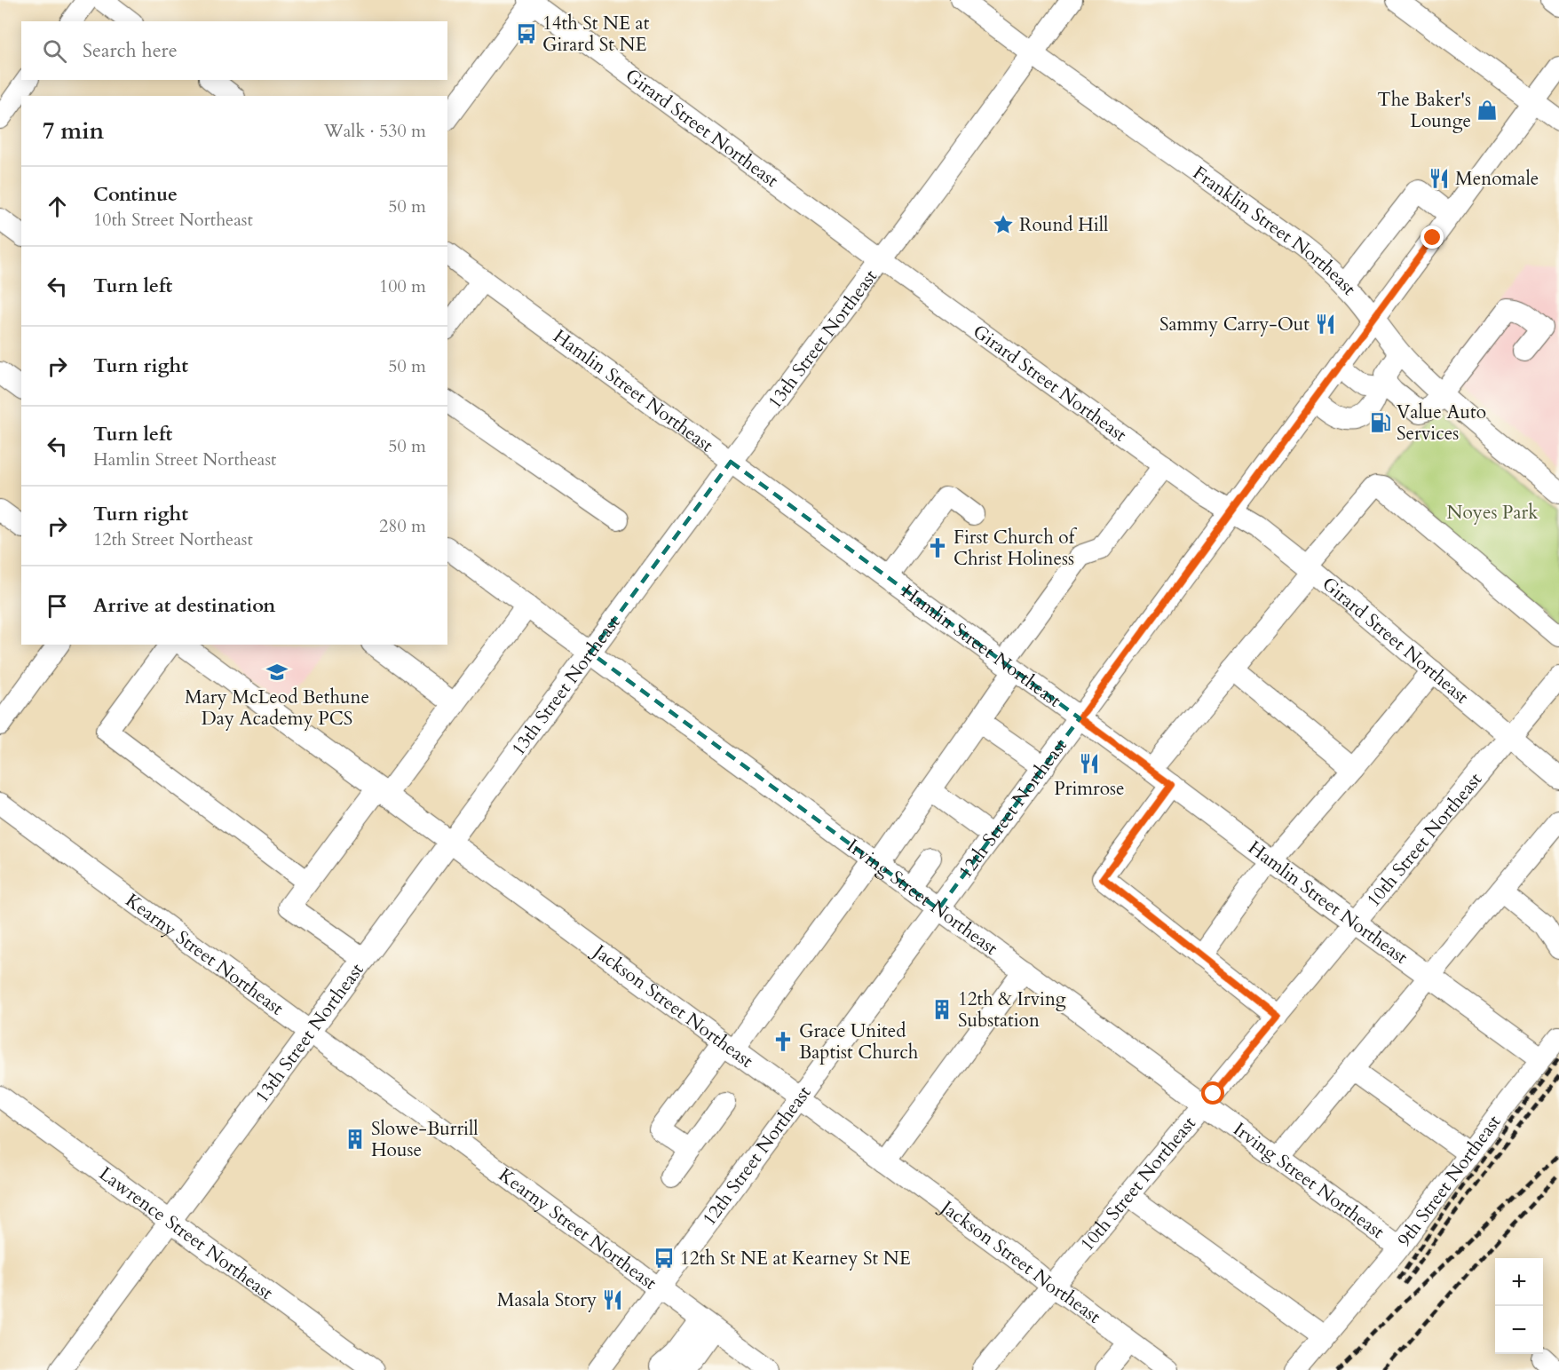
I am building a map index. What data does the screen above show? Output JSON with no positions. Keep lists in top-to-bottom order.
{
  "streets": {
    "street": [
      "Girard Street Northeast",
      "Franklin Street Northeast",
      "13th Street Northeast",
      "Hamlin Street Northeast",
      "12th Street Northeast",
      "10th Street Northeast",
      "Irving Street Northeast",
      "Kearny Street Northeast",
      "Jackson Street Northeast",
      "9th Street Northeast",
      "Lawrence Street Northeast"
    ]
  },
  "crossings": [
    ["Girard Street Northeast", "13th Street Northeast"],
    ["Girard Street Northeast", "12th Street Northeast"],
    ["Girard Street Northeast", "10th Street Northeast"],
    ["Franklin Street Northeast", "13th Street Northeast"],
    ["Franklin Street Northeast", "12th Street Northeast"],
    ["13th Street Northeast", "Hamlin Street Northeast"],
    ["13th Street Northeast", "Irving Street Northeast"],
    ["13th Street Northeast", "Kearny Street Northeast"],
    ["13th Street Northeast", "Jackson Street Northeast"],
    ["13th Street Northeast", "Lawrence Street Northeast"],
    ["Hamlin Street Northeast", "12th Street Northeast"],
    ["Hamlin Street Northeast", "10th Street Northeast"],
    ["Hamlin Street Northeast", "9th Street Northeast"],
    ["12th Street Northeast", "Irving Street Northeast"],
    ["12th Street Northeast", "Kearny Street Northeast"],
    ["12th Street Northeast", "Jackson Street Northeast"],
    ["10th Street Northeast", "Irving Street Northeast"],
    ["10th Street Northeast", "Jackson Street Northeast"],
    ["Irving Street Northeast", "9th Street Northeast"]
  ],
  "parks": ["Noyes Park"],
  "places": {
    "bus stop": ["14th St NE at Girard St NE", "12th St NE at Kearney St NE"],
    "shop": ["The Baker's Lounge"],
    "restaurant": [
      "Menomale",
      "Sammy Carry-Out",
      "Primrose",
      "Masala Story"
    ],
    "place": ["Round Hill"],
    "fuel station": ["Value Auto Services"],
    "church": ["First Church of Christ Holiness", "Grace United Baptist Church"],
    "school or university": ["Mary McLeod Bethune Day Academy PCS"],
    "building": ["12th & Irving Substation", "Slowe-Burrill House"]
  },
  "page": {
    "search": "Search here",
    "heading": ["7 min", "Walk · 530 m"],
    "list": [
      ["Continue", "10th Street Northeast", "50 m"],
      ["Turn left", "100 m"],
      ["Turn right", "50 m"],
      ["Turn left", "Hamlin Street Northeast", "50 m"],
      ["Turn right", "12th Street Northeast", "280 m"],
      "Arrive at destination"
    ],
    "map_buttons": ["+", "−"]
  }
}
